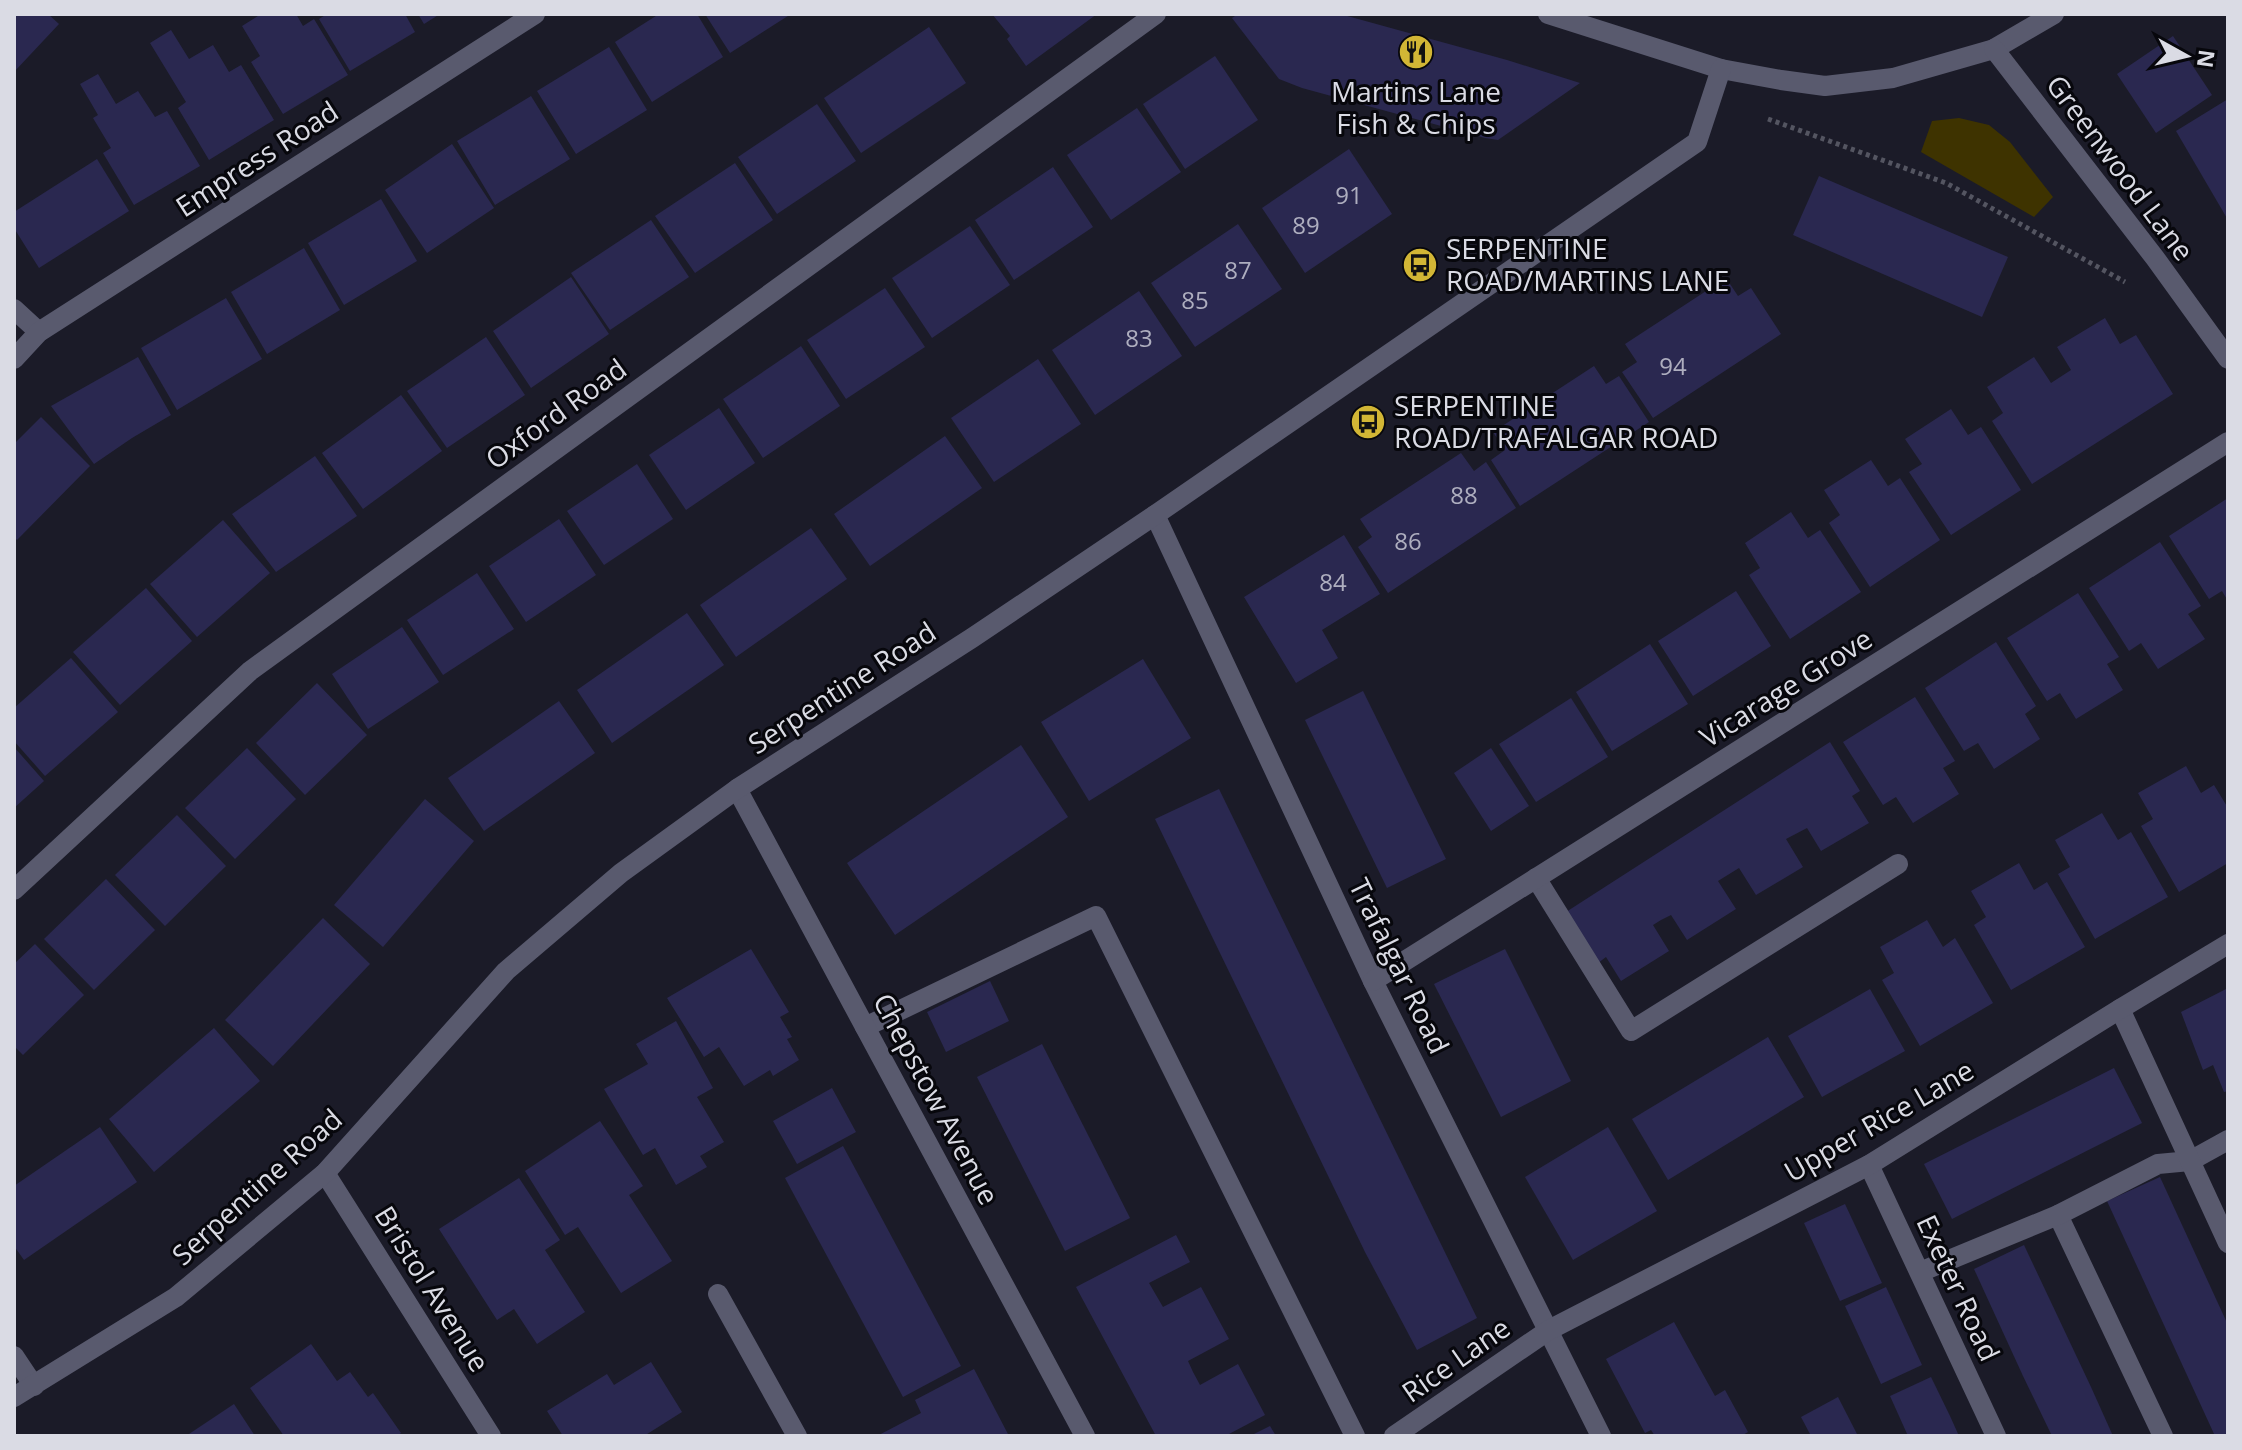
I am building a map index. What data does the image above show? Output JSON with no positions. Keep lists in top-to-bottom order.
{
  "streets": {
    "street": [
      "Empress Road",
      "Greenwood Lane",
      "Oxford Road",
      "Serpentine Road",
      "Vicarage Grove",
      "Trafalgar Road",
      "Chepstow Avenue",
      "Upper Rice Lane",
      "Exeter Road",
      "Bristol Avenue",
      "Rice Lane"
    ]
  },
  "crossings": [
    ["Serpentine Road", "Trafalgar Road"],
    ["Serpentine Road", "Chepstow Avenue"],
    ["Serpentine Road", "Bristol Avenue"],
    ["Vicarage Grove", "Trafalgar Road"],
    ["Trafalgar Road", "Upper Rice Lane"],
    ["Trafalgar Road", "Rice Lane"],
    ["Upper Rice Lane", "Exeter Road"],
    ["Upper Rice Lane", "Rice Lane"]
  ],
  "places": {
    "restaurant": ["Martins Lane Fish & Chips"],
    "bus stop": ["SERPENTINE ROAD/MARTINS LANE", "SERPENTINE ROAD/TRAFALGAR ROAD"]
  },
  "house_numbers": [
    "91",
    "89",
    "87",
    "85",
    "83",
    "94",
    "88",
    "86",
    "84"
  ],
  "north": "right"
}
